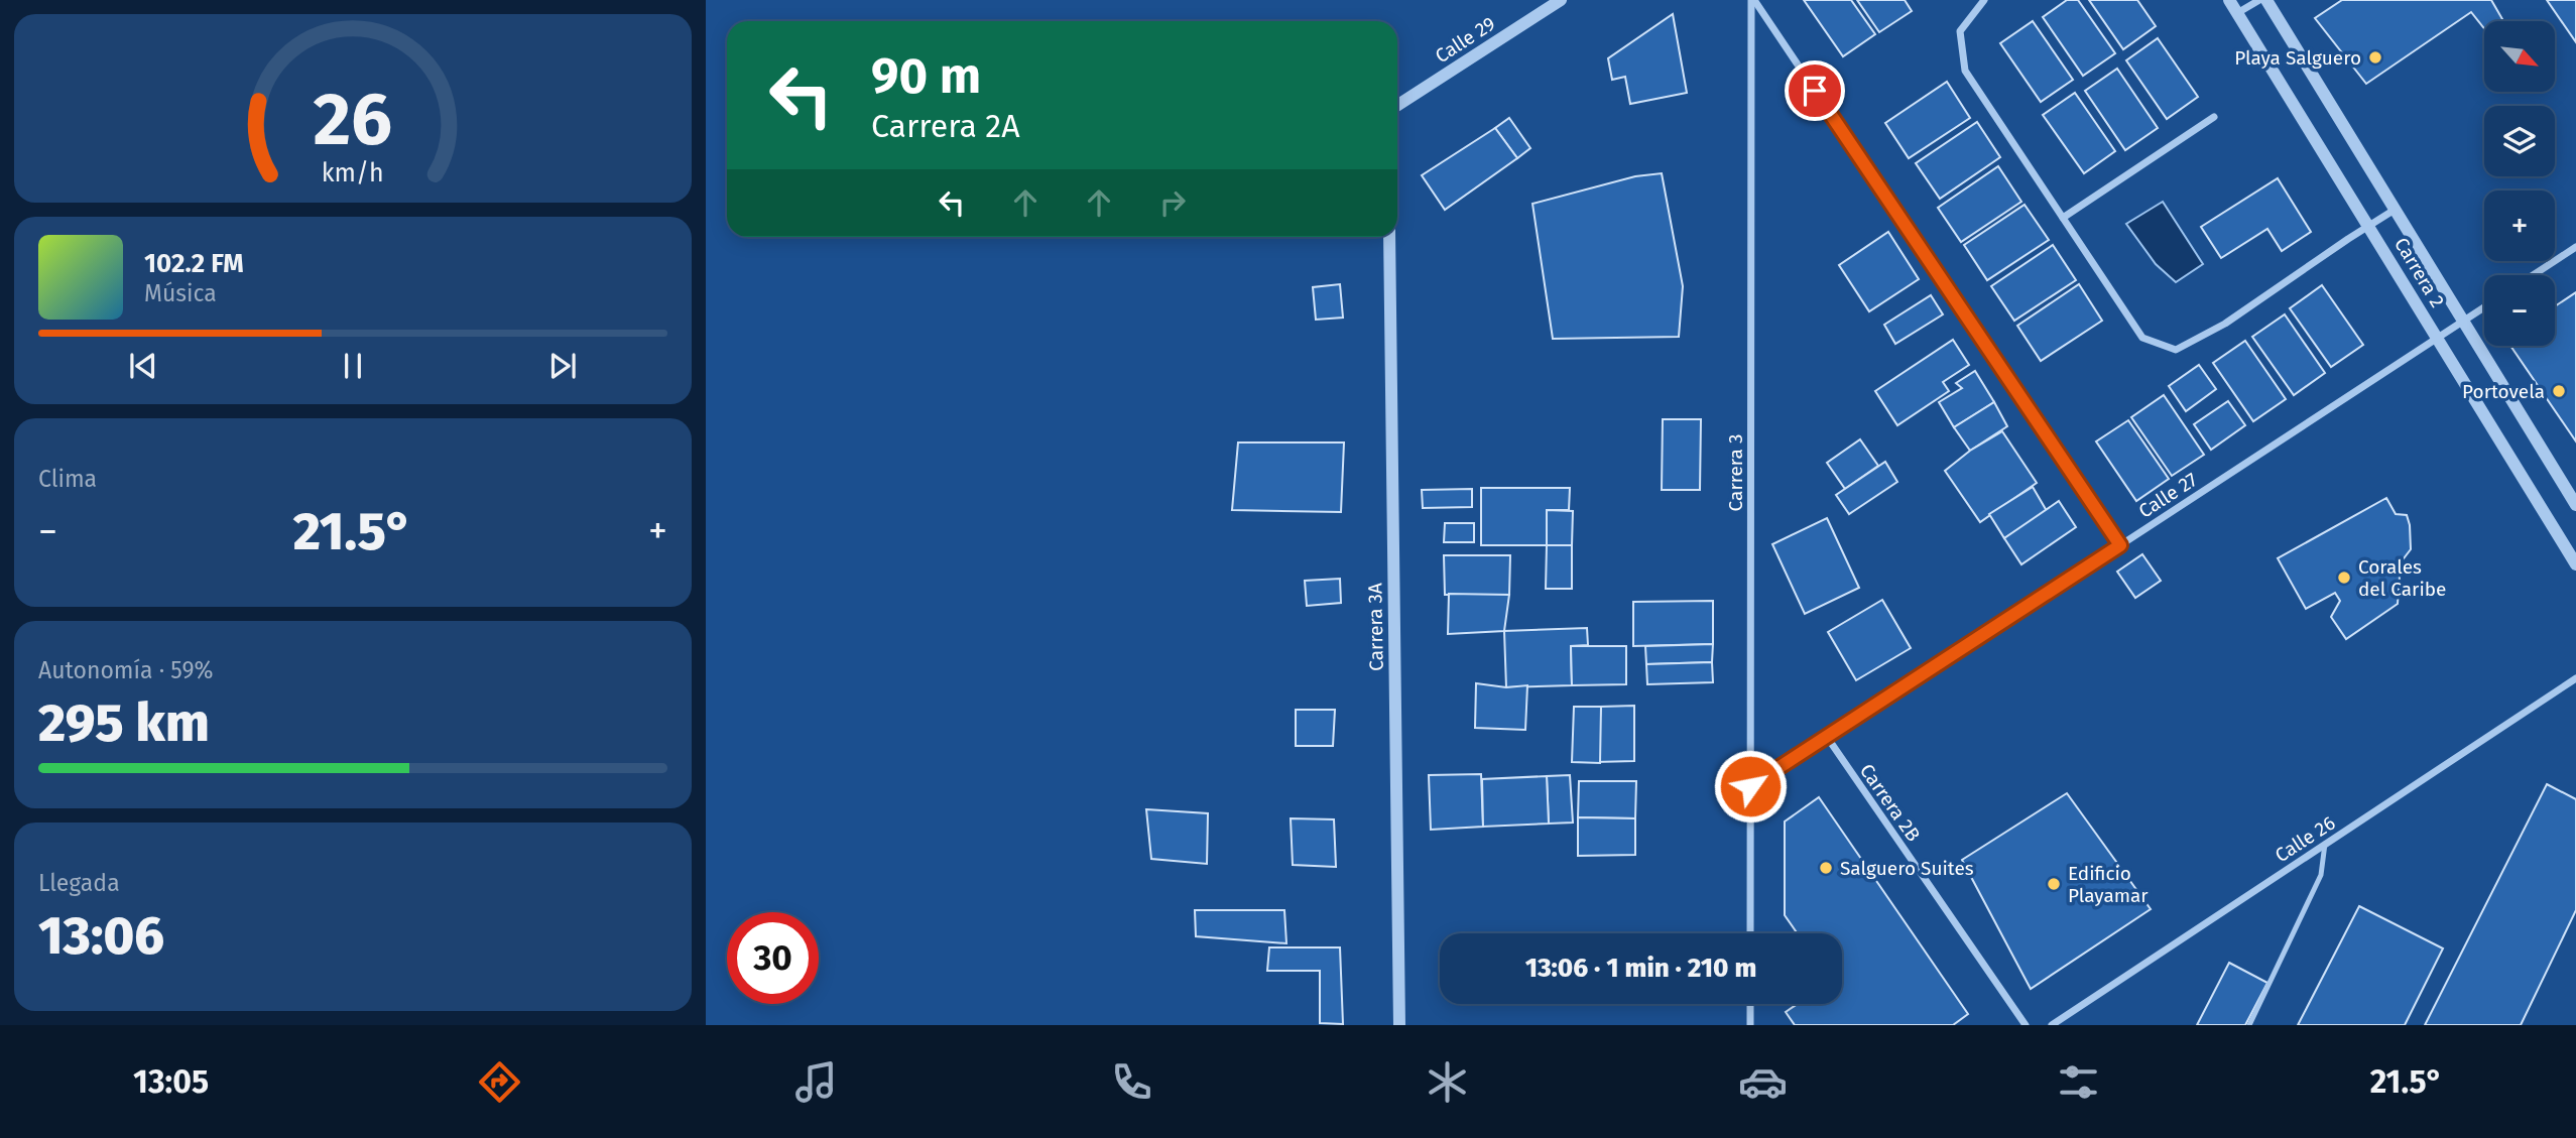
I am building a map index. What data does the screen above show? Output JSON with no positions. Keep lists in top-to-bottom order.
{
  "streets": {
    "street": [
      "Calle 29",
      "Carrera 2",
      "Carrera 3",
      "Calle 27",
      "Carrera 3A",
      "Carrera 2B",
      "Calle 26"
    ]
  },
  "crossings": [
    ["Carrera 2", "Calle 27"],
    ["Carrera 3", "Calle 27"],
    ["Calle 27", "Carrera 2B"]
  ],
  "places": [
    "Playa Salguero",
    "Portovela",
    "Corales del Caribe",
    "Salguero Suites",
    "Edificio Playamar"
  ],
  "north": "bottom right",
  "page": {
    "map_buttons": ["+", "−"],
    "turn": ["90 m", "Carrera 2A"],
    "song": ["102.2 FM", "Música"],
    "tile": [
      "Clima",
      ["Autonomía · 59%", "295 km"],
      ["Llegada", "13:06"]
    ],
    "heat": ["−", "21.5°", "+"],
    "limit": "30",
    "trip": "13:06 · 1 min · 210 m",
    "tabs": ["13:05", "21.5°"],
    "gauge": ["26", "km/h"]
  }
}
